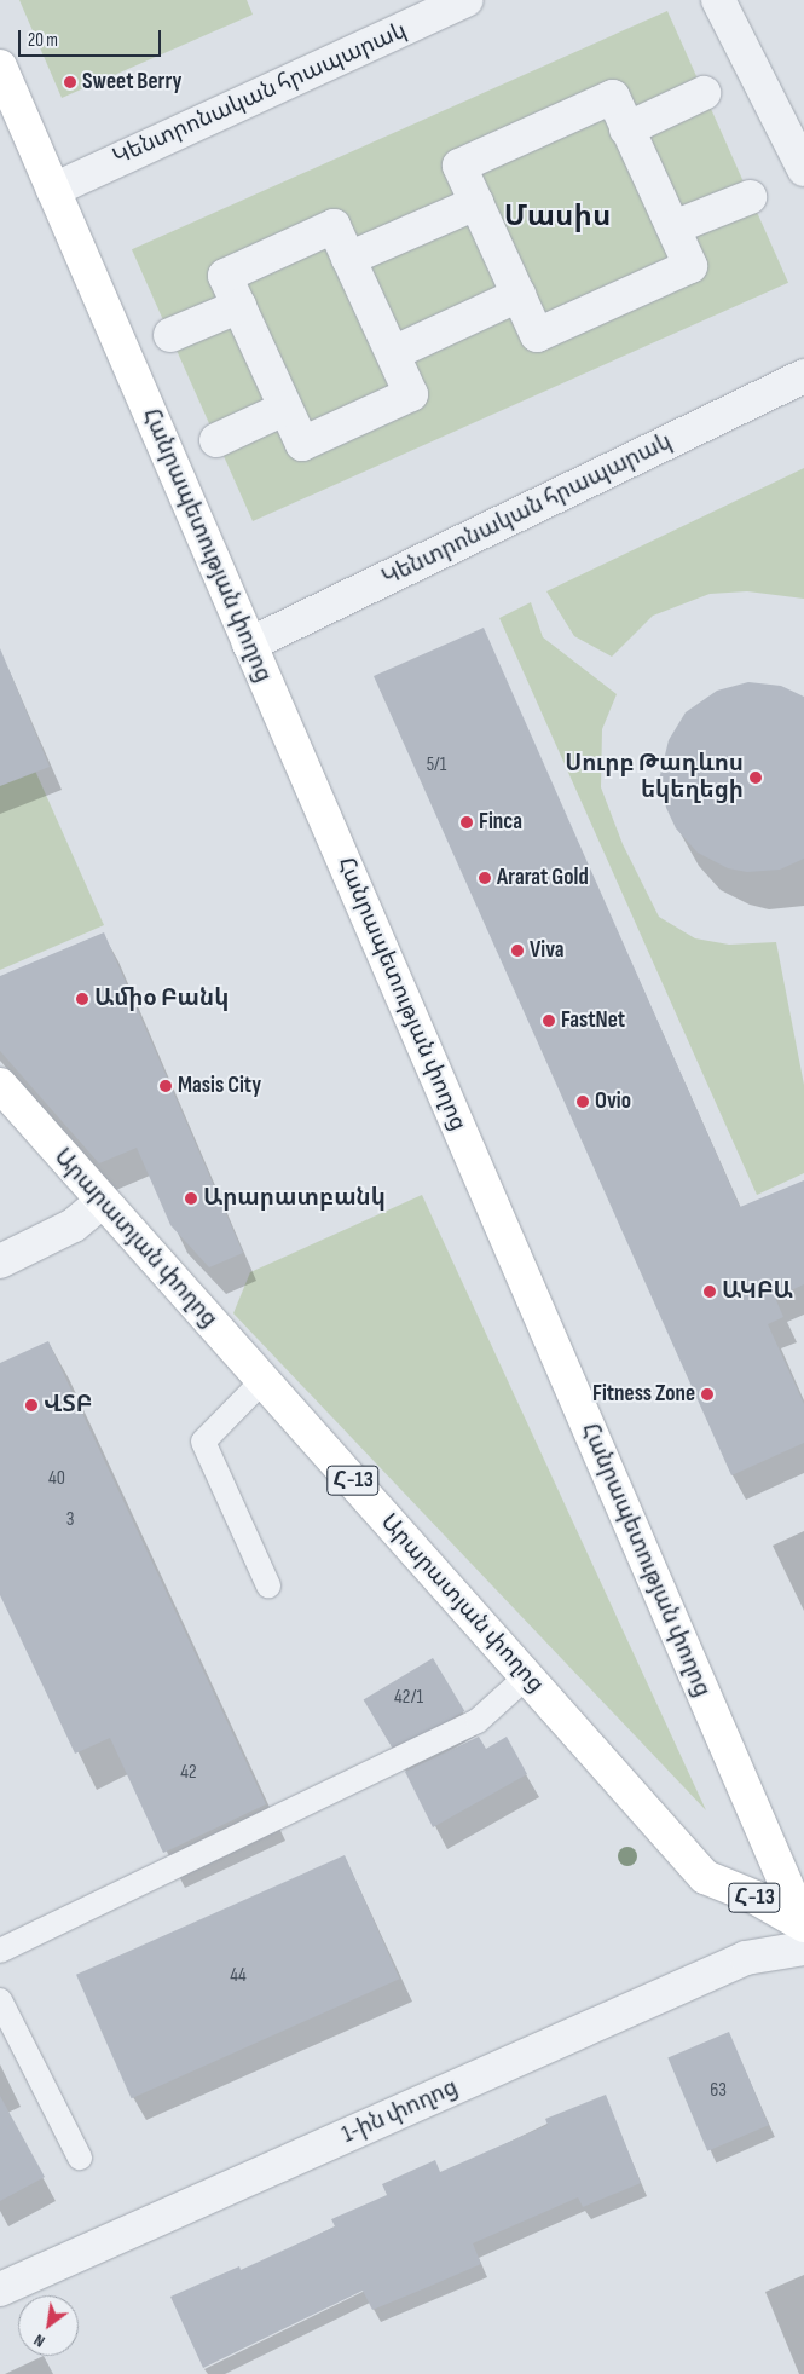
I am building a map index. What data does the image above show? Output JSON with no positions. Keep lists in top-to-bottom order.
{
  "streets": {
    "street": [
      "Կենտրոնական հրապարակ",
      "Հանրապետության փողոց",
      "Արարատյան փողոց",
      "Հ-13",
      "1-ին փողոց"
    ]
  },
  "crossings": [
    ["Կենտրոնական հրապարակ", "Հանրապետության փողոց"],
    ["Հանրապետության փողոց", "Արարատյան փողոց"],
    ["Հանրապետության փողոց", "1-ին փողոց"],
    ["Արարատյան փողոց", "1-ին փողոց"]
  ],
  "districts": ["Մասիս"],
  "places": [
    "Sweet Berry",
    "Սուրբ Թադևոս եկեղեցի",
    "Finca",
    "Ararat Gold",
    "Viva",
    "Ամիօ Բանկ",
    "FastNet",
    "Masis City",
    "Ovio",
    "Արարատբանկ",
    "ԱԿԲԱ",
    "Fitness Zone",
    "ՎՏԲ"
  ],
  "house_numbers": [
    "5/1",
    "40",
    "3",
    "42/1",
    "42",
    "44",
    "63"
  ],
  "scale_bar": "20 m",
  "north": "bottom left"
}
